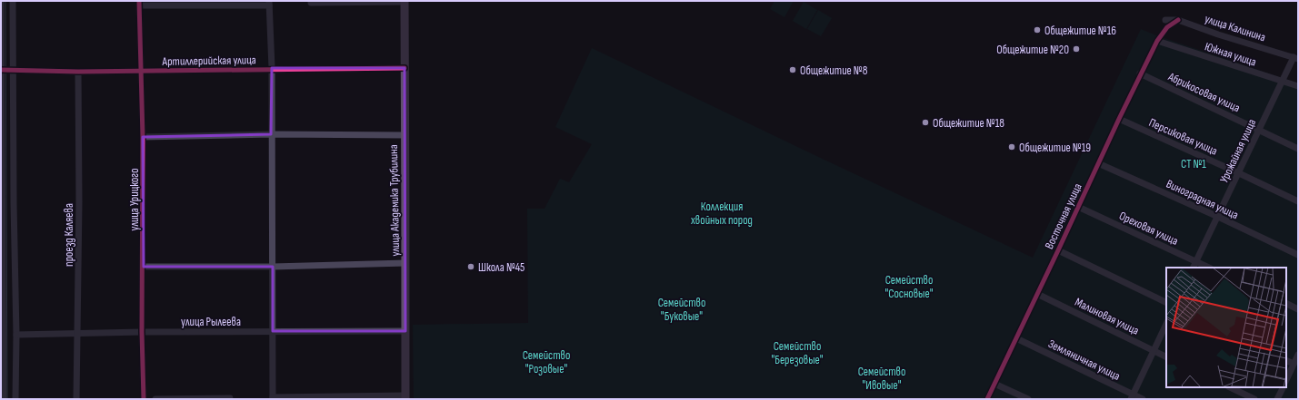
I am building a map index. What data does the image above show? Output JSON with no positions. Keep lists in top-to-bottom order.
{
  "streets": {
    "main road": ["улица Академика Трубилина"],
    "street": [
      "улица Калинина",
      "Южная улица",
      "Артиллерийская улица",
      "Абрикосовая улица",
      "Персиковая улица",
      "Урожайная улица",
      "Виноградная улица",
      "улица Урицкого",
      "Восточная улица",
      "Ореховая улица",
      "проезд Каляева",
      "Малиновая улица",
      "улица Рылеева",
      "Земляничная улица"
    ]
  },
  "crossings": [
    ["улица Калинина", "Урожайная улица"],
    ["улица Калинина", "Восточная улица"],
    ["Южная улица", "Урожайная улица"],
    ["Южная улица", "Восточная улица"],
    ["Артиллерийская улица", "улица Урицкого"],
    ["Артиллерийская улица", "улица Академика Трубилина"],
    ["Артиллерийская улица", "проезд Каляева"],
    ["Абрикосовая улица", "Урожайная улица"],
    ["Абрикосовая улица", "Восточная улица"],
    ["Персиковая улица", "Урожайная улица"],
    ["Персиковая улица", "Восточная улица"],
    ["Урожайная улица", "Виноградная улица"],
    ["Урожайная улица", "Ореховая улица"],
    ["Виноградная улица", "Восточная улица"],
    ["улица Урицкого", "улица Рылеева"],
    ["улица Академика Трубилина", "улица Рылеева"],
    ["Восточная улица", "Ореховая улица"],
    ["Восточная улица", "Малиновая улица"],
    ["Восточная улица", "Земляничная улица"],
    ["проезд Каляева", "улица Рылеева"]
  ],
  "parks": [
    "СТ №1",
    "Коллекция хвойных пород",
    "Семейство \"Сосновые\"",
    "Семейство \"Буковые\"",
    "Семейство \"Березовые\"",
    "Семейство \"Розовые\"",
    "Семейство \"Ивовые\""
  ],
  "places": [
    "Общежитие №16",
    "Общежитие №20",
    "Общежитие №8",
    "Общежитие №18",
    "Общежитие №19",
    "Школа №45"
  ]
}
